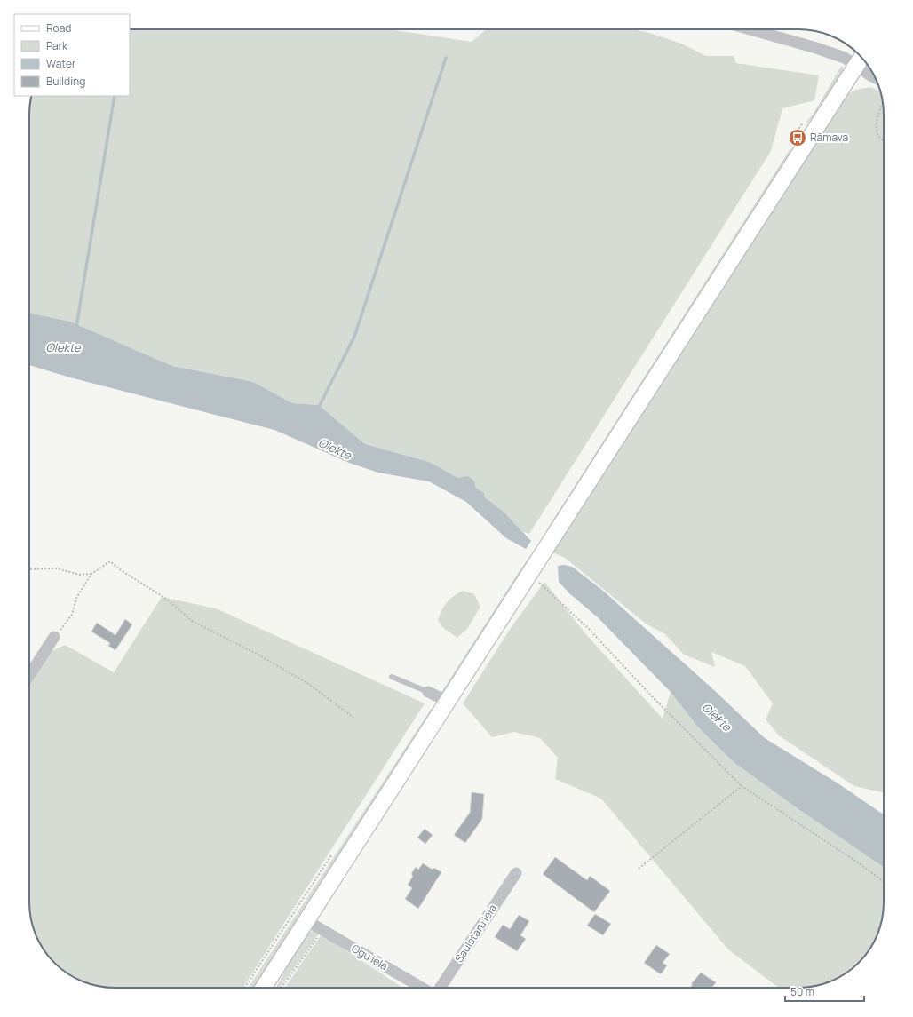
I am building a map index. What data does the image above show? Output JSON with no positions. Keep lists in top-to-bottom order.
{
  "streets": {
    "street": ["Saulstaru iela", "Ogu iela"]
  },
  "water": ["Olekte"],
  "places": {
    "bus stop": ["Rāmava"]
  },
  "legend": [
    "Road",
    "Park",
    "Water",
    "Building"
  ],
  "scale_bar": "50 m"
}
